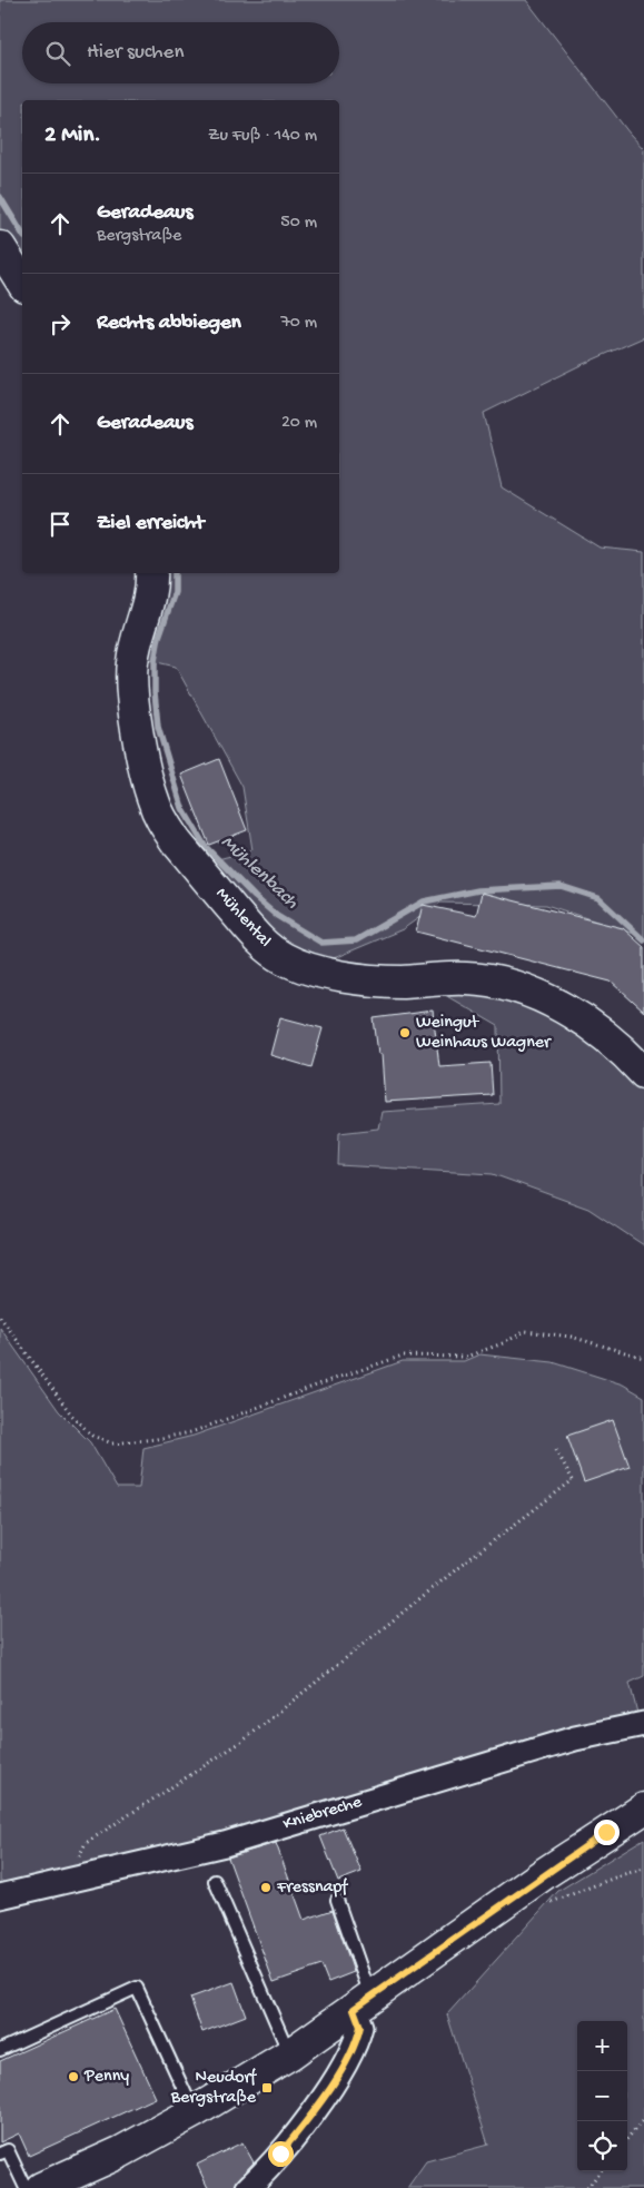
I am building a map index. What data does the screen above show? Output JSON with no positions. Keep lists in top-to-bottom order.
{
  "streets": {
    "street": ["Mühlental", "Kniebreche"]
  },
  "water": ["Mühlenbach"],
  "places": {
    "other": ["Weingut Weinhaus Wagner", "Fressnapf", "Penny"],
    "transit": ["Neudorf Bergstraße"]
  },
  "page": {
    "search": "Hier suchen",
    "heading": ["2 Min.", "Zu Fuß · 140 m"],
    "list": [
      ["Geradeaus", "Bergstraße", "50 m"],
      ["Rechts abbiegen", "70 m"],
      ["Geradeaus", "20 m"],
      "Ziel erreicht"
    ],
    "map_buttons": ["+", "−"]
  }
}
